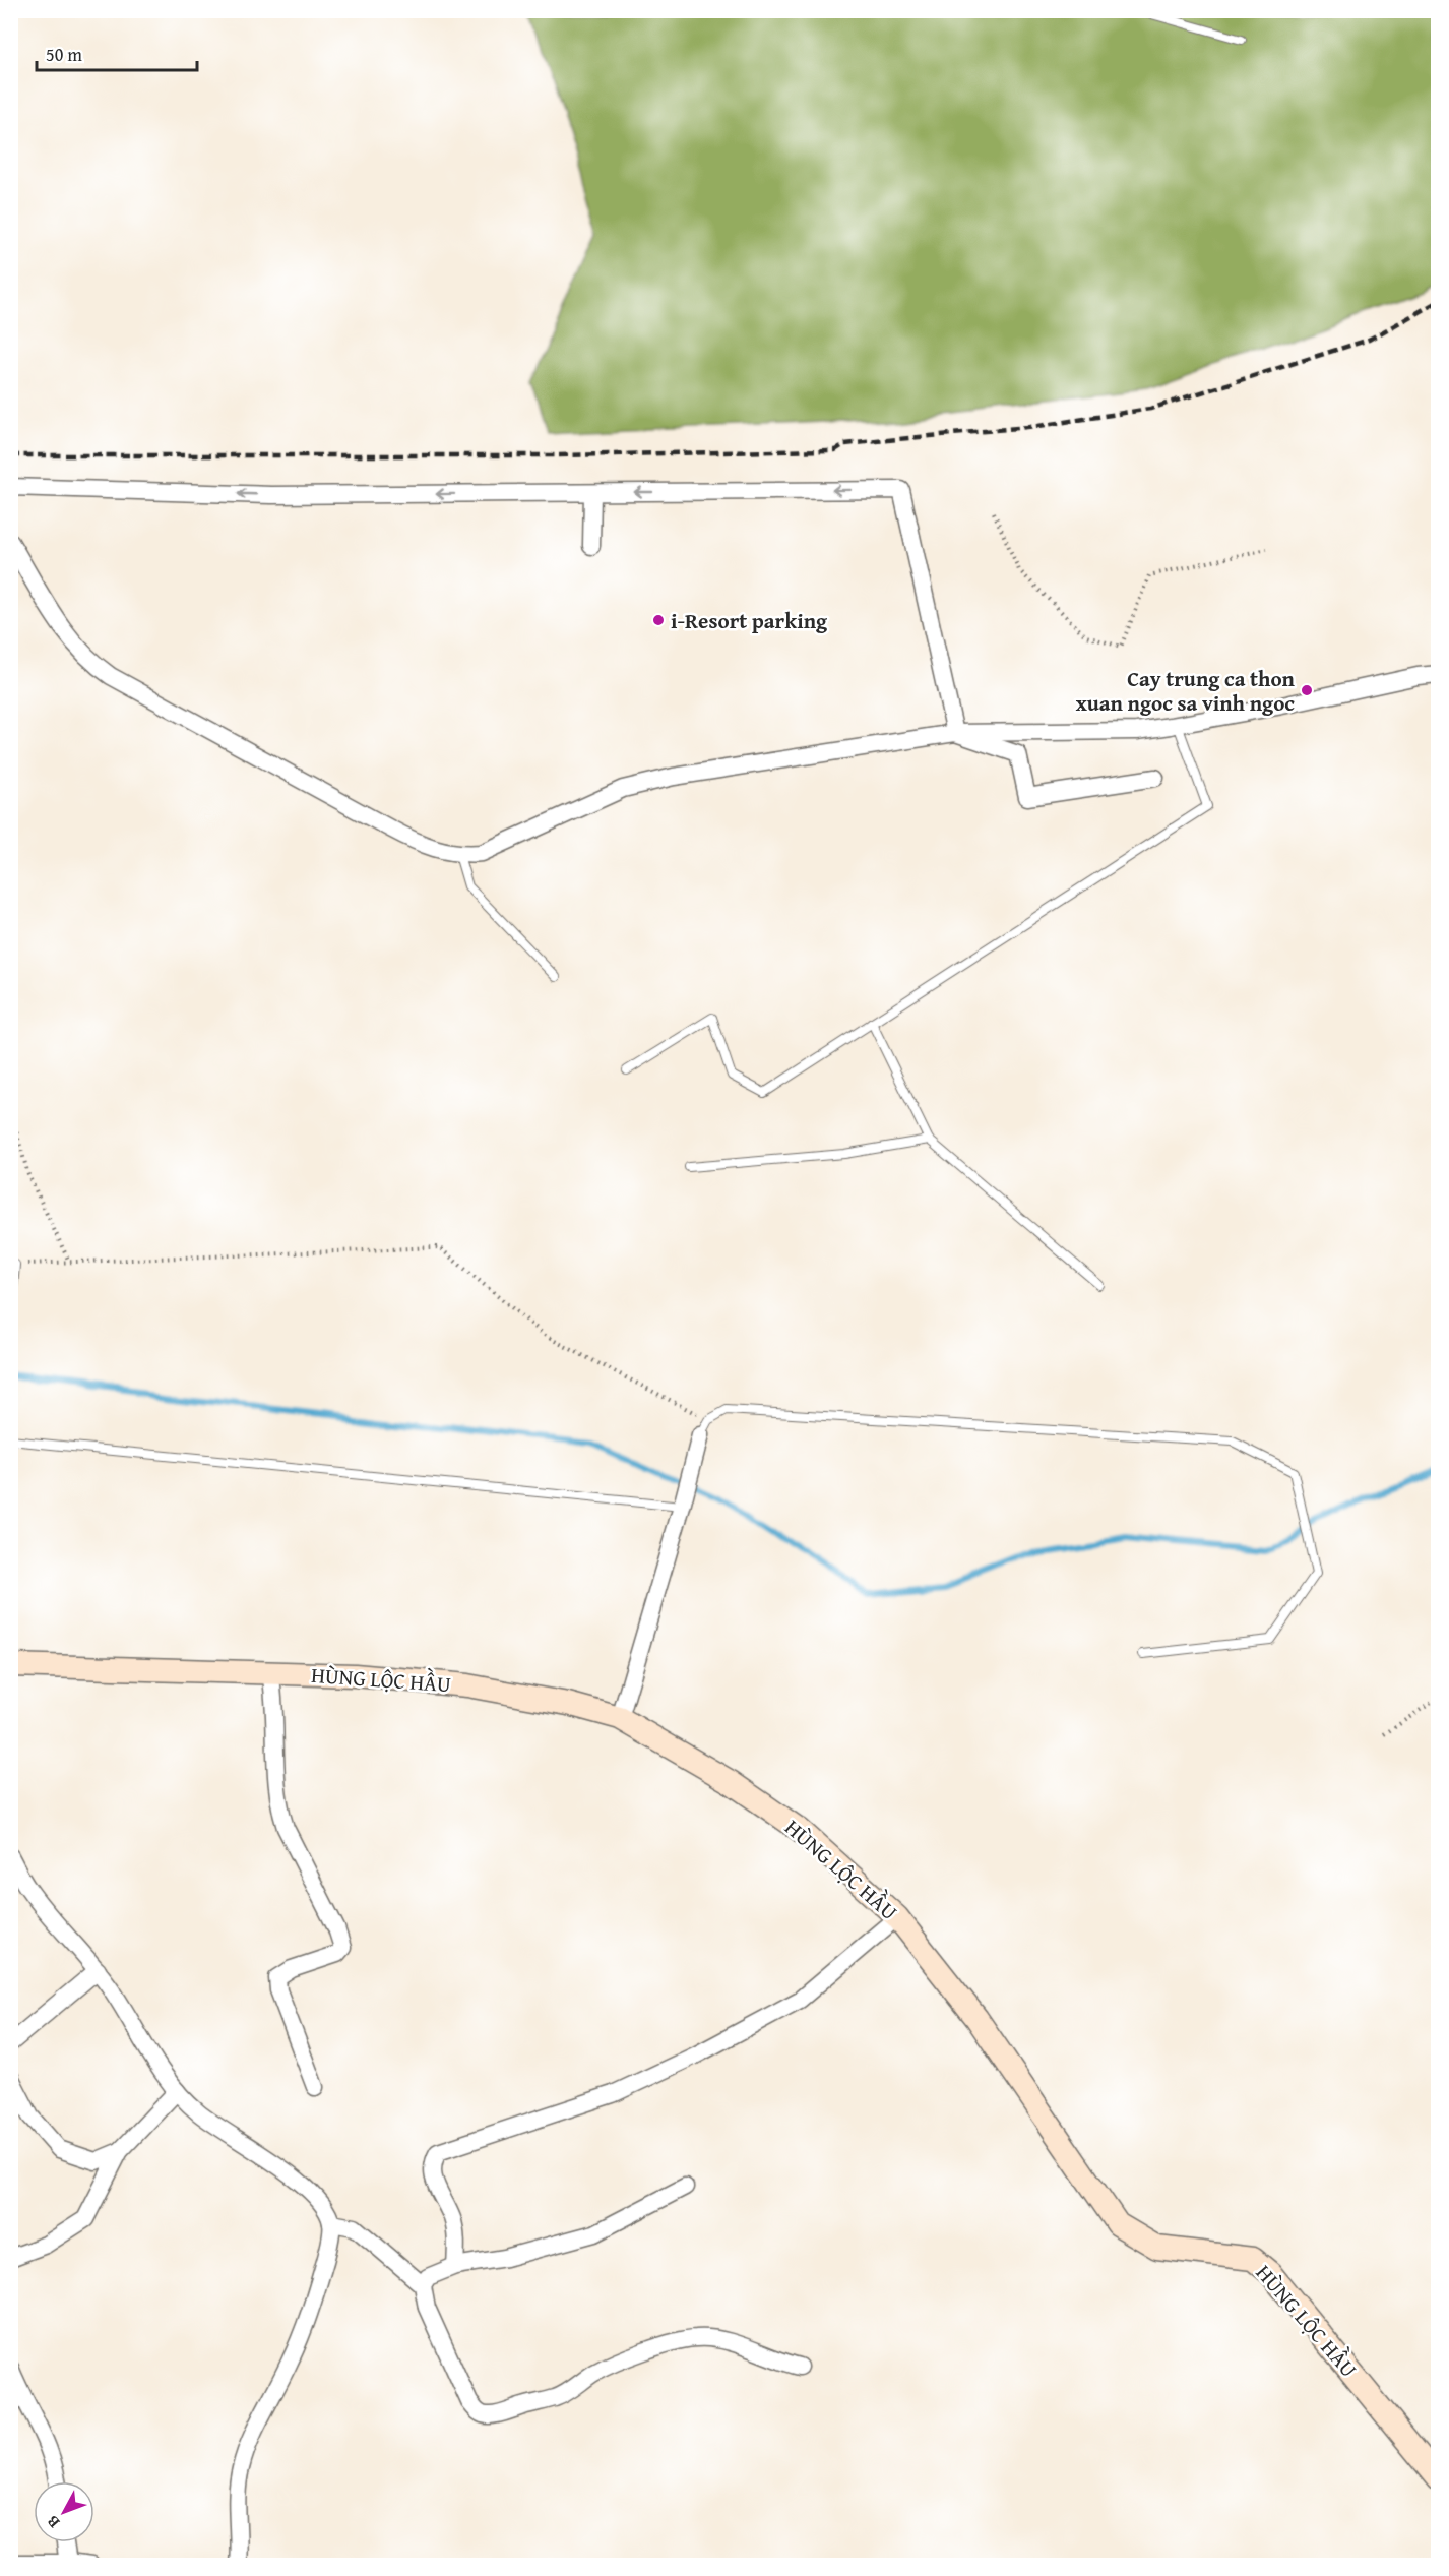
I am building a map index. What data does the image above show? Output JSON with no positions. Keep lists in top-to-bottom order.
{
  "streets": {
    "street": ["HÙNG LỘC HẦU"]
  },
  "places": ["i-Resort parking", "Cay trung ca thon xuan ngoc sa vinh ngoc"],
  "scale_bar": "50 m",
  "north": "bottom left"
}
